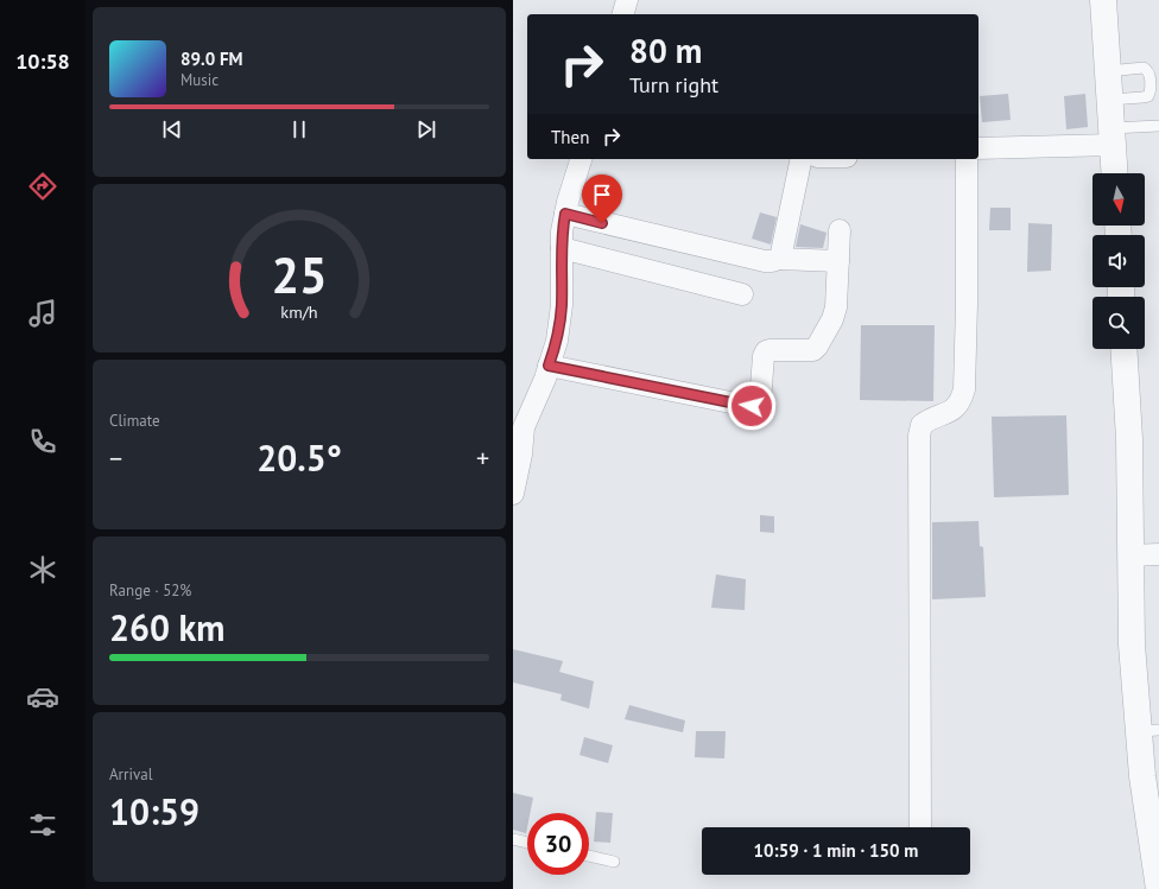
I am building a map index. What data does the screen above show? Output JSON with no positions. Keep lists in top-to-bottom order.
{
  "north": "bottom",
  "page": {
    "tabs": "10:58",
    "turn": ["80 m", "Turn right"],
    "song": ["89.0 FM", "Music"],
    "then": "Then",
    "tile": [
      "Climate",
      ["Range · 52%", "260 km"],
      ["Arrival", "10:59"]
    ],
    "heat": ["−", "20.5°", "+"],
    "limit": "30",
    "trip": "10:59 · 1 min · 150 m",
    "gauge": ["25", "km/h"]
  }
}
